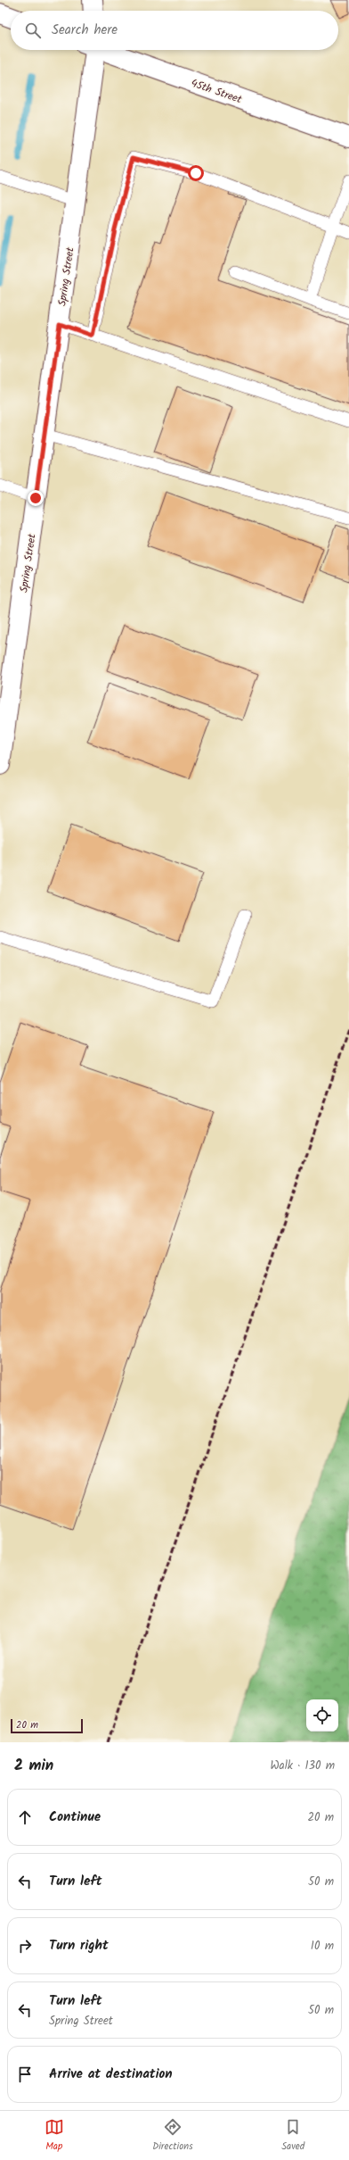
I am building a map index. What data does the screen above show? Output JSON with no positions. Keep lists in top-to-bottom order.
{
  "streets": {
    "street": ["45th Street", "Spring Street"]
  },
  "scale_bar": "20 m",
  "page": {
    "search": "Search here",
    "scale": "20 m",
    "heading": ["2 min", "Walk · 130 m"],
    "list": [
      ["Continue", "20 m"],
      ["Turn left", "50 m"],
      ["Turn right", "10 m"],
      ["Turn left", "Spring Street", "50 m"],
      "Arrive at destination"
    ],
    "nav": ["Map", "Directions", "Saved"]
  }
}
